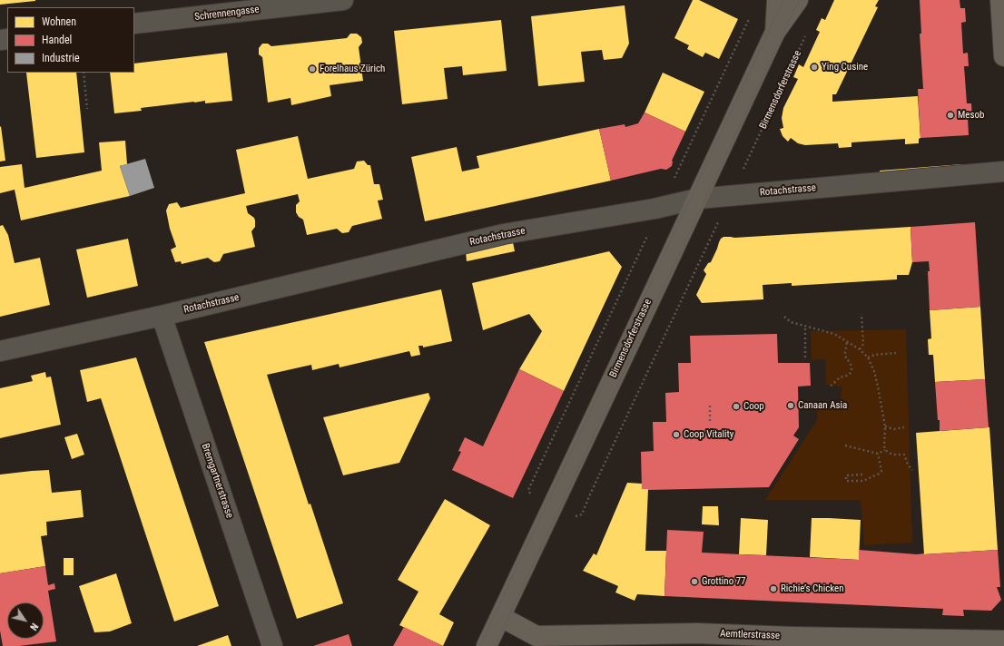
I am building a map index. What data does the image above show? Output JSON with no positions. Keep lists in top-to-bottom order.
{
  "streets": {
    "main road": ["Birmensdorferstrasse", "Aemtlerstrasse"],
    "street": ["Schrennengasse", "Rotachstrasse", "Bremgartnerstrasse"]
  },
  "crossings": [
    ["Birmensdorferstrasse", "Rotachstrasse"],
    ["Birmensdorferstrasse", "Aemtlerstrasse"],
    ["Rotachstrasse", "Bremgartnerstrasse"]
  ],
  "places": [
    "Ying Cusine",
    "Forelhaus Zürich",
    "Mesob",
    "Canaan Asia",
    "Coop",
    "Coop Vitality",
    "Grottino 77",
    "Richie’s Chicken"
  ],
  "legend": ["Wohnen", "Handel", "Industrie"],
  "north": "bottom right"
}
